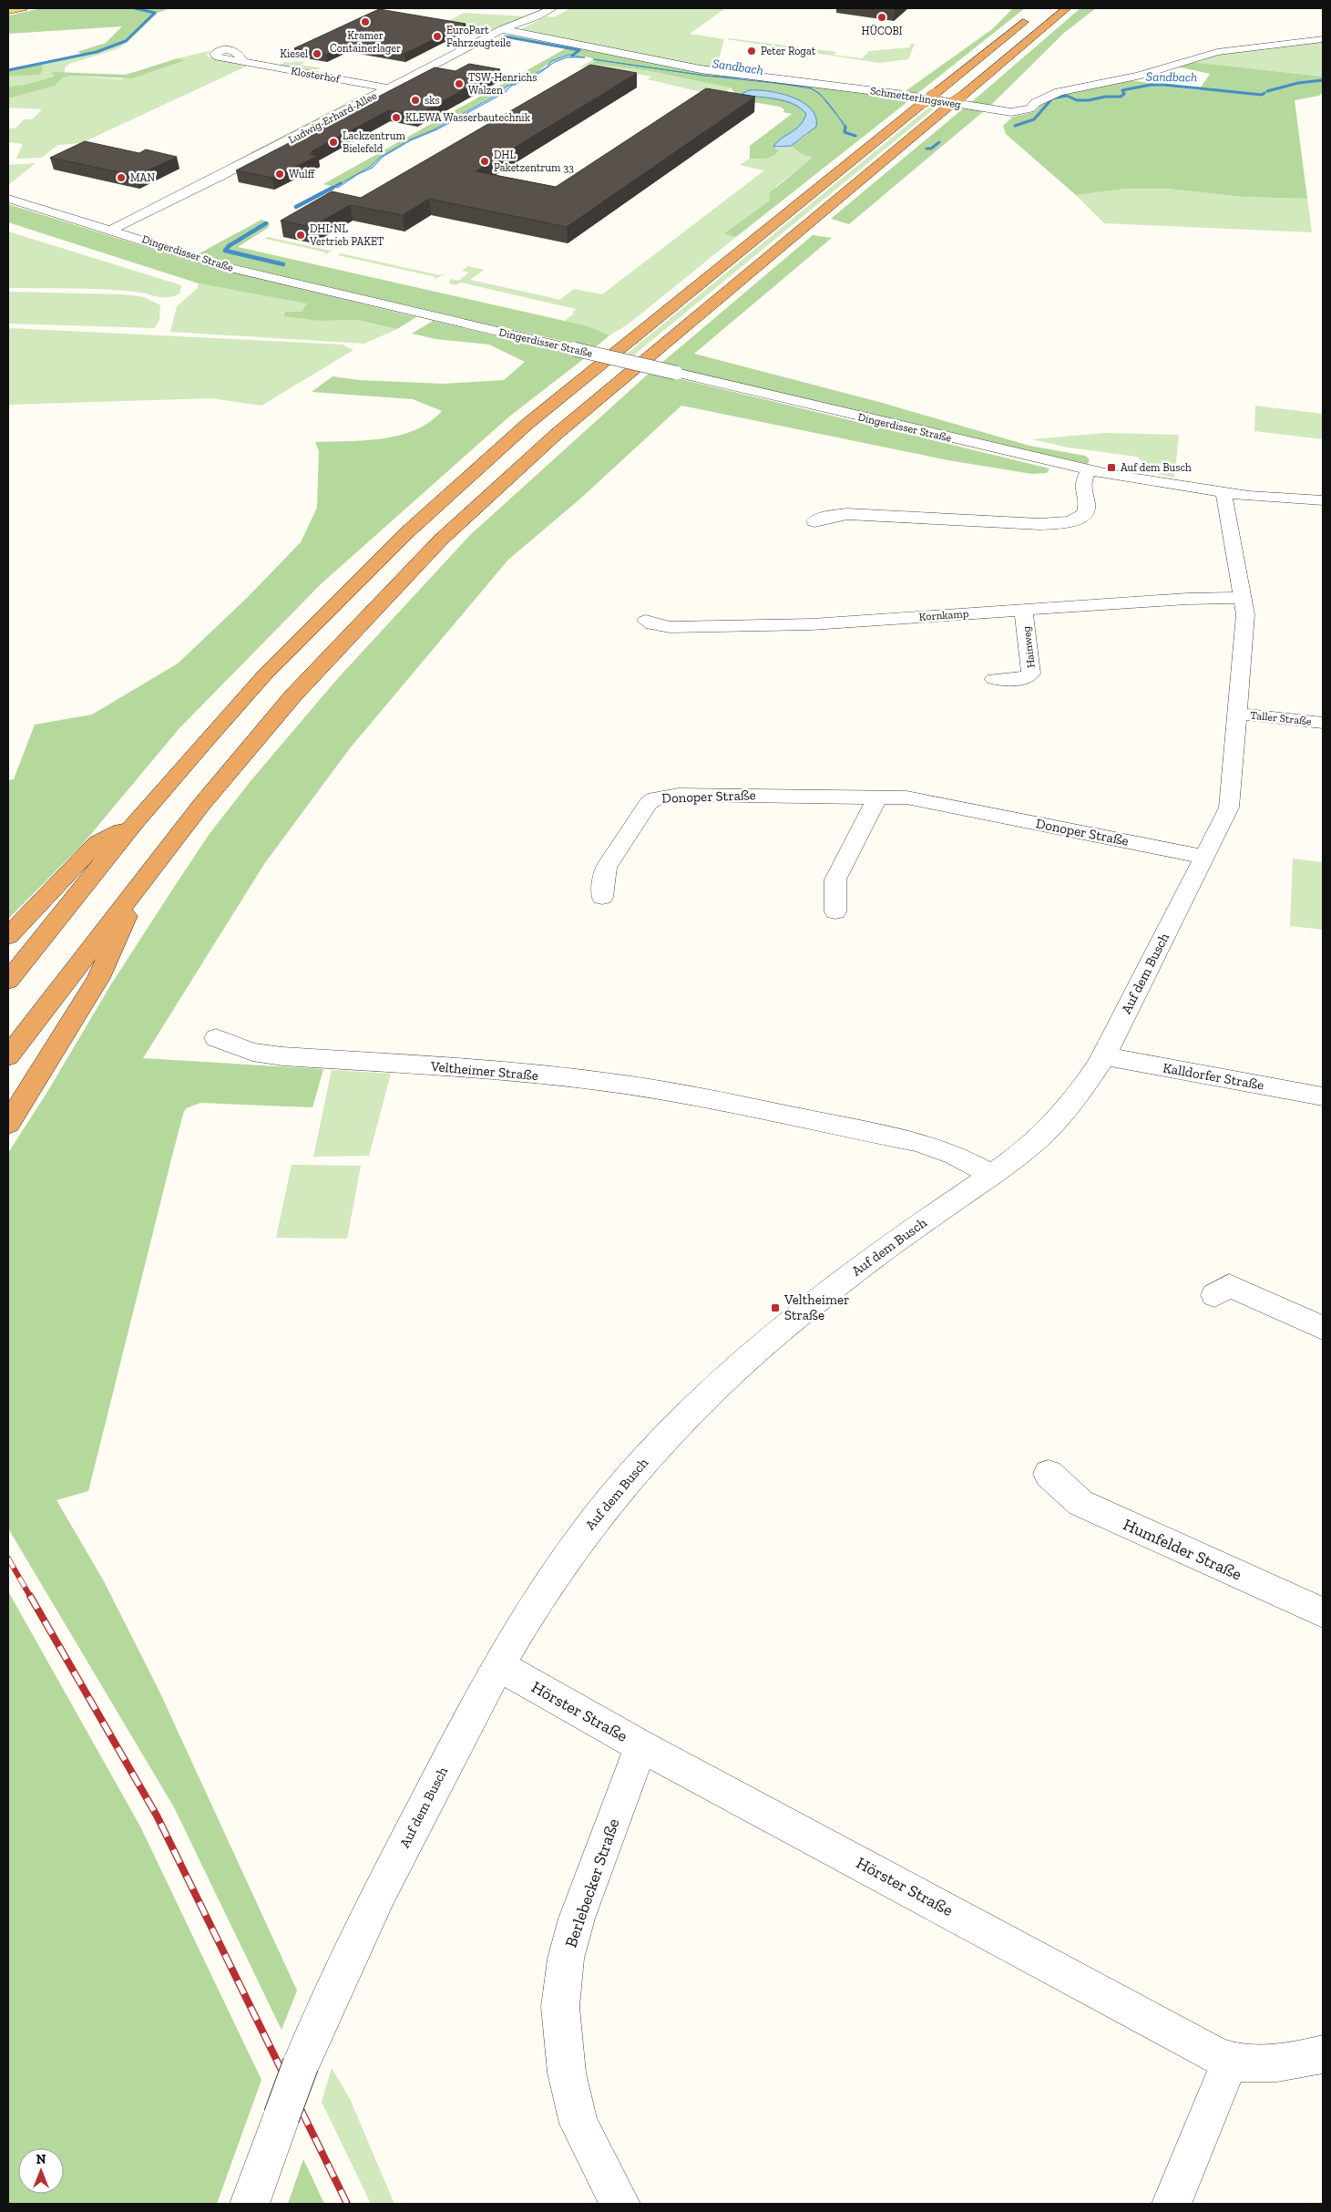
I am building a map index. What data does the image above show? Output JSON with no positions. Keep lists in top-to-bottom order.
{
  "streets": {
    "street": [
      "Klosterhof",
      "Schmetterlingsweg",
      "Ludwig-Erhard-Allee",
      "Dingerdisser Straße",
      "Kornkamp",
      "Hainweg",
      "Taller Straße",
      "Donoper Straße",
      "Auf dem Busch",
      "Veltheimer Straße",
      "Kalldorfer Straße",
      "Humfelder Straße",
      "Hörster Straße",
      "Berlebecker Straße"
    ]
  },
  "crossings": [
    ["Klosterhof", "Ludwig-Erhard-Allee"],
    ["Schmetterlingsweg", "Ludwig-Erhard-Allee"],
    ["Ludwig-Erhard-Allee", "Dingerdisser Straße"],
    ["Dingerdisser Straße", "Auf dem Busch"],
    ["Kornkamp", "Hainweg"],
    ["Kornkamp", "Auf dem Busch"],
    ["Taller Straße", "Auf dem Busch"],
    ["Donoper Straße", "Auf dem Busch"],
    ["Auf dem Busch", "Veltheimer Straße"],
    ["Auf dem Busch", "Kalldorfer Straße"],
    ["Auf dem Busch", "Hörster Straße"],
    ["Hörster Straße", "Berlebecker Straße"]
  ],
  "water": ["Sandbach"],
  "places": {
    "other": [
      "HÜCOBI",
      "Kramer Containerlager",
      "EuroPart Fahrzeugteile",
      "Peter Rogat",
      "Kiesel",
      "TSW-Henrichs Walzen",
      "sks",
      "KLEWA Wasserbautechnik",
      "Lackzentrum Bielefeld",
      "DHL Paketzentrum 33",
      "Wulff",
      "MAN",
      "DHL NL Vertrieb PAKET"
    ],
    "transit": ["Auf dem Busch", "Veltheimer Straße"]
  },
  "north": "top"
}
